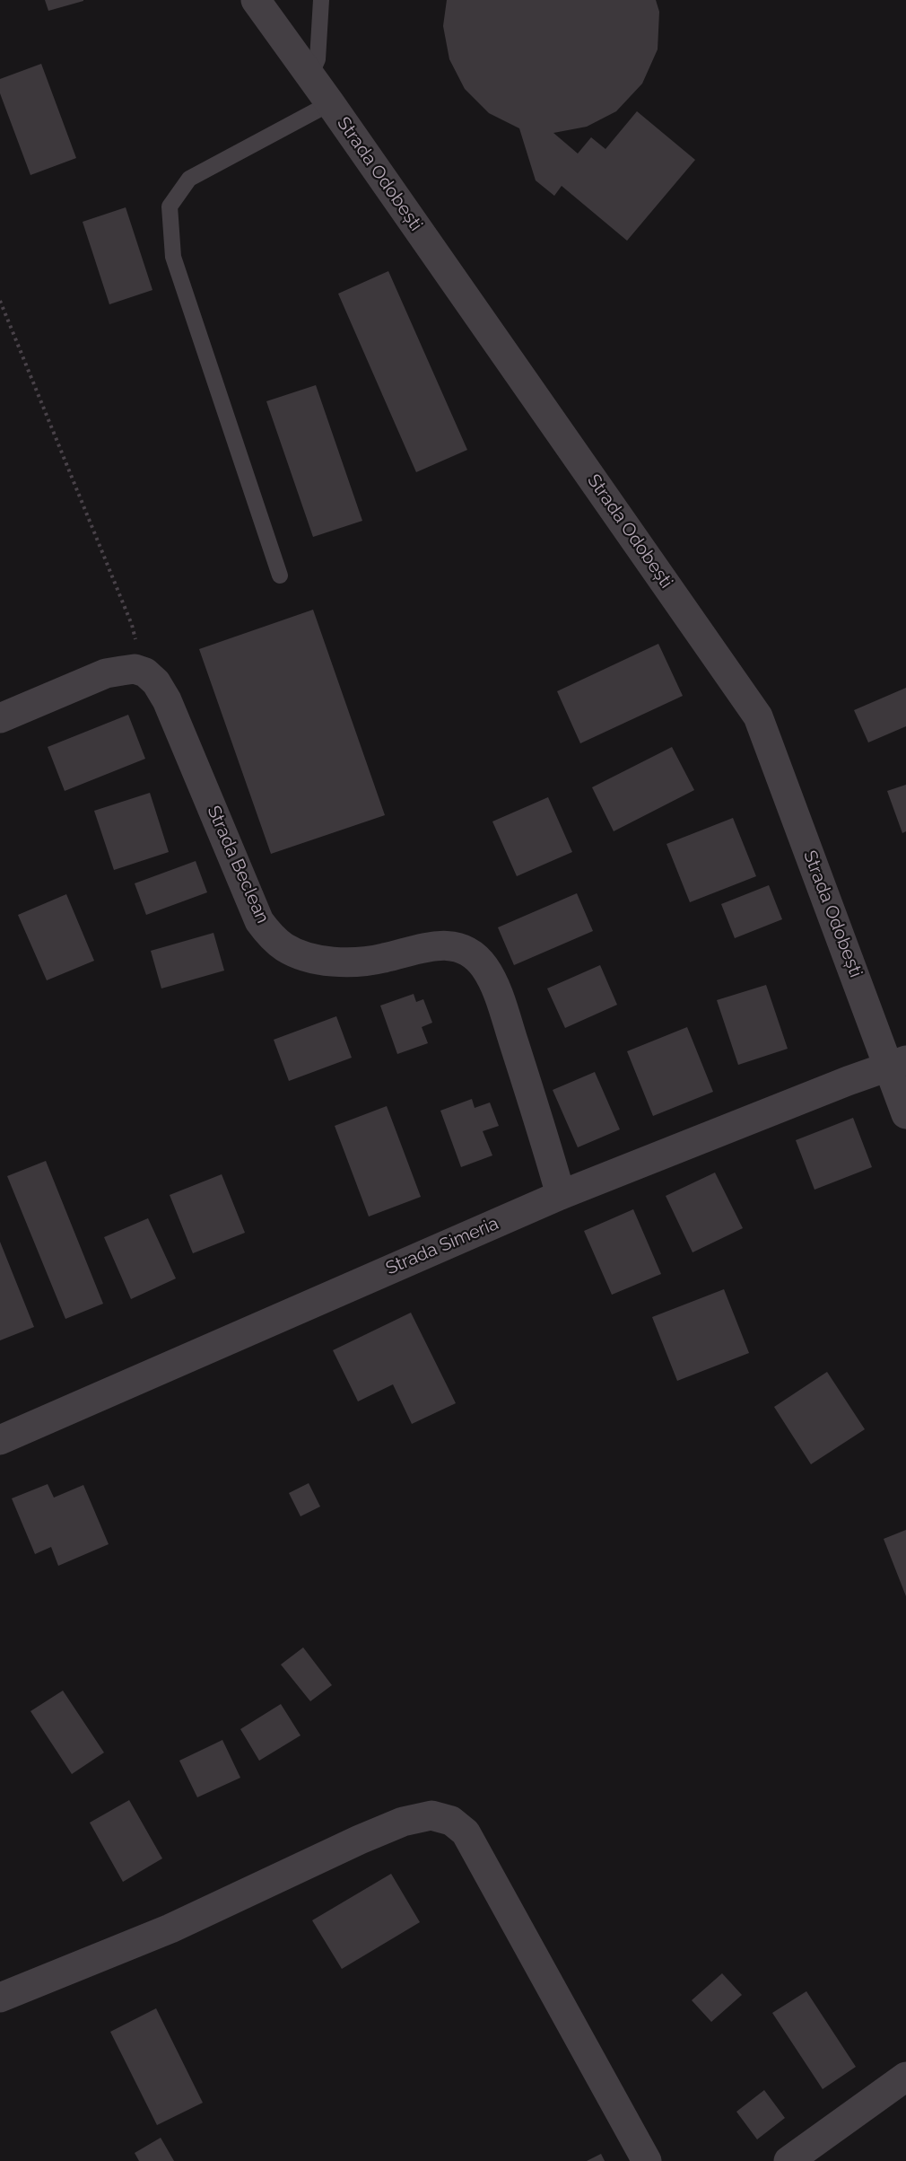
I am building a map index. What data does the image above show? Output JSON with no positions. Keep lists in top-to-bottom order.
{
  "streets": {
    "street": ["Strada Odobești", "Strada Beclean", "Strada Simeria"]
  },
  "crossings": [
    ["Strada Odobești", "Strada Simeria"],
    ["Strada Beclean", "Strada Simeria"]
  ]
}
